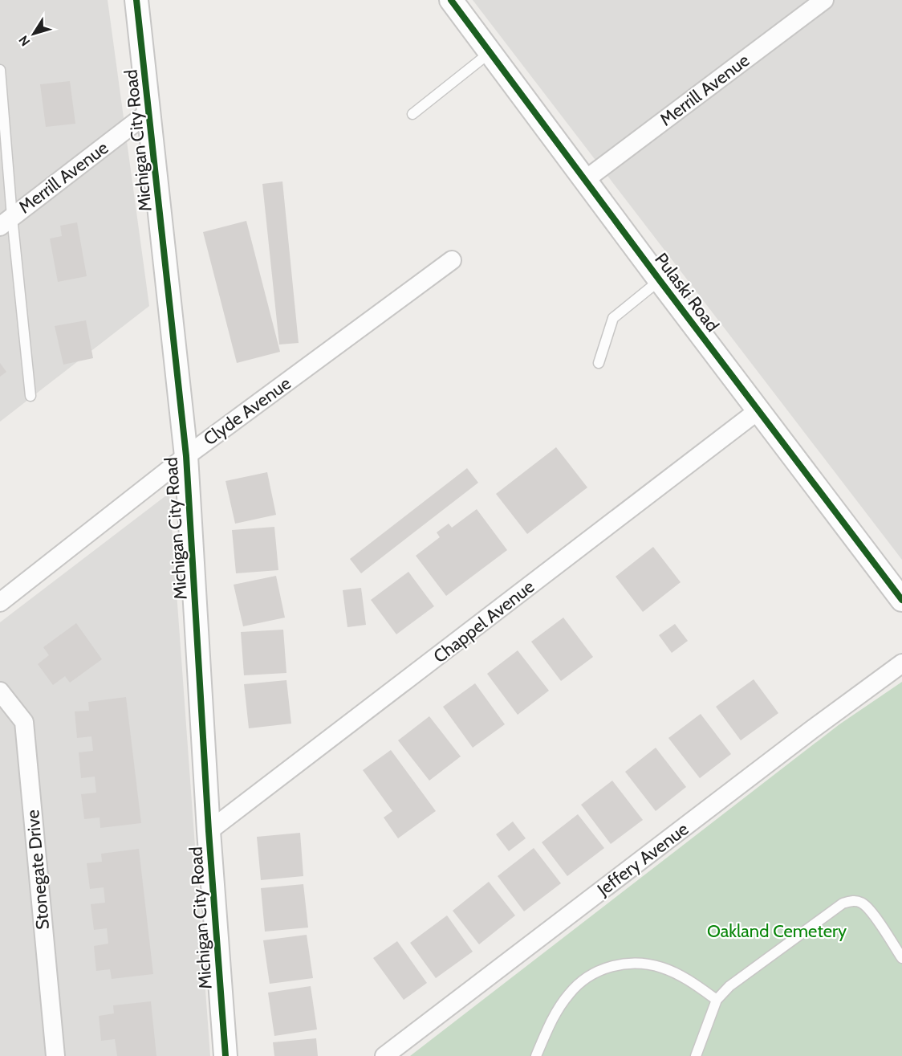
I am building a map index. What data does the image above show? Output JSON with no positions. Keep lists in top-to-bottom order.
{
  "streets": {
    "street": [
      "Merrill Avenue",
      "Michigan City Road",
      "Pulaski Road",
      "Clyde Avenue",
      "Chappel Avenue",
      "Jeffery Avenue",
      "Stonegate Drive"
    ]
  },
  "crossings": [
    ["Merrill Avenue", "Michigan City Road"],
    ["Merrill Avenue", "Pulaski Road"],
    ["Michigan City Road", "Clyde Avenue"],
    ["Michigan City Road", "Chappel Avenue"],
    ["Pulaski Road", "Chappel Avenue"]
  ],
  "parks": ["Oakland Cemetery"],
  "north": "bottom left"
}
